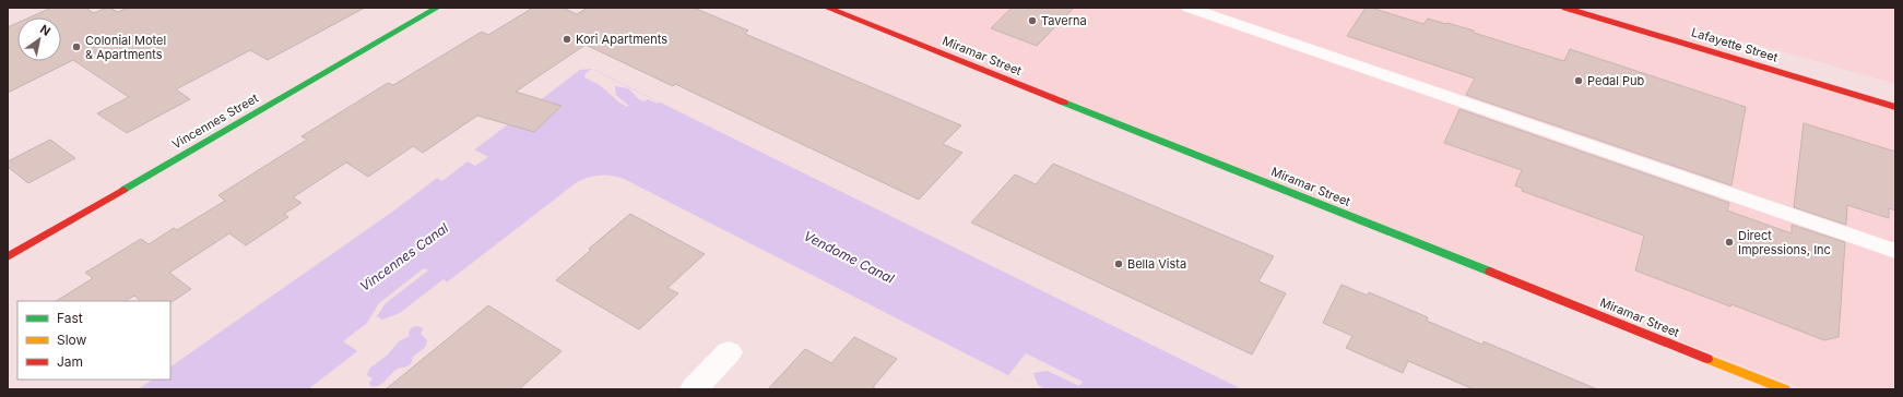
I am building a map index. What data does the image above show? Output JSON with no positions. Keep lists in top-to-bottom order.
{
  "streets": {
    "street": ["Lafayette Street", "Miramar Street", "Vincennes Street"]
  },
  "water": ["Vincennes Canal", "Vendome Canal"],
  "places": [
    "Taverna",
    "Kori Apartments",
    "Colonial Motel & Apartments",
    "Pedal Pub",
    "Direct Impressions, Inc",
    "Bella Vista"
  ],
  "legend": ["Fast", "Slow", "Jam"],
  "north": "top right"
}
